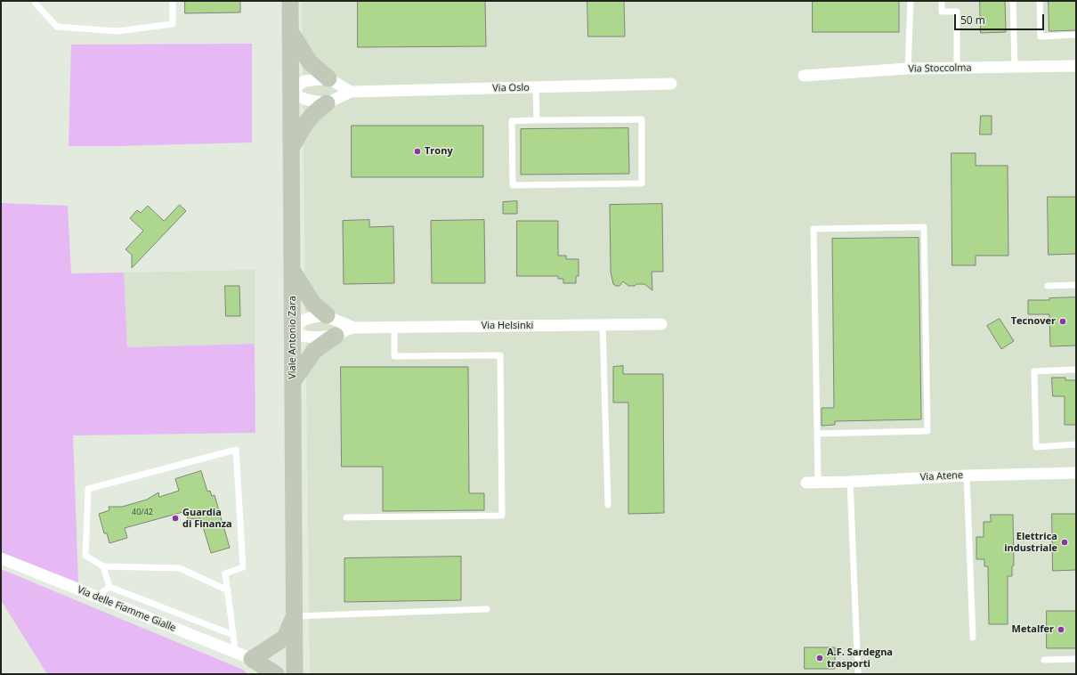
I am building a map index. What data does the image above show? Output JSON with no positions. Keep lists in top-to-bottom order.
{
  "streets": {
    "main road": ["Viale Antonio Zara"],
    "street": [
      "Via Stoccolma",
      "Via Oslo",
      "Via Helsinki",
      "Via Atene",
      "Via delle Fiamme Gialle"
    ]
  },
  "crossings": [
    ["Via Helsinki", "Viale Antonio Zara"]
  ],
  "places": [
    "Trony",
    "Tecnover",
    "Guardia di Finanza",
    "Elettrica industriale",
    "Metalfer",
    "A.F. Sardegna trasporti"
  ],
  "house_numbers": ["40/42"],
  "scale_bar": "50 m"
}
